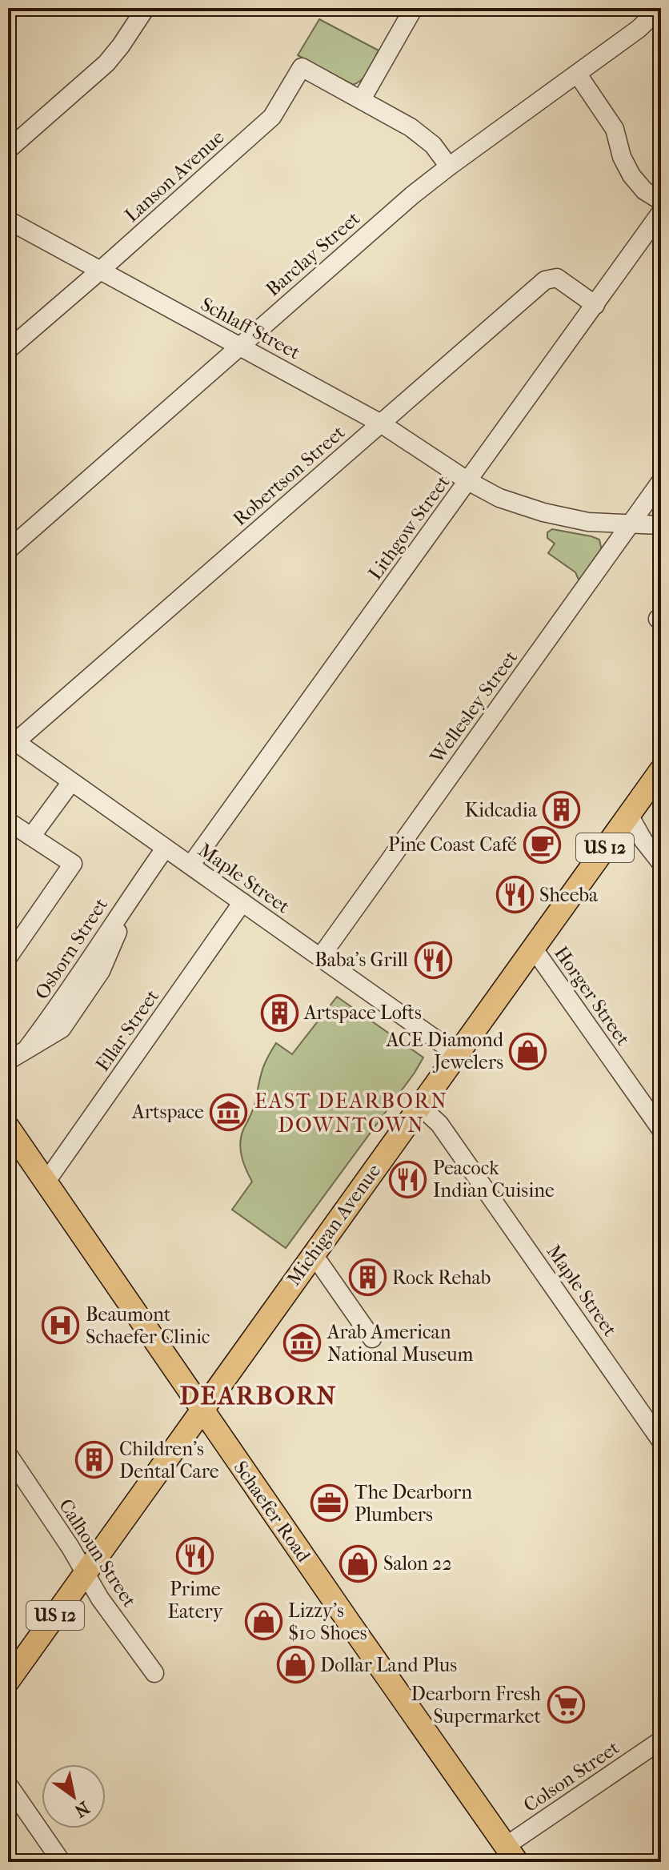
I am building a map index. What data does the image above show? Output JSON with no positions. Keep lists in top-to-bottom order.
{
  "streets": {
    "main road": ["US 12", "Michigan Avenue", "Schaefer Road"],
    "street": [
      "Lanson Avenue",
      "Barclay Street",
      "Schlaff Street",
      "Robertson Street",
      "Lithgow Street",
      "Wellesley Street",
      "Maple Street",
      "Osborn Street",
      "Horger Street",
      "Ellar Street",
      "Calhoun Street",
      "Colson Street"
    ]
  },
  "crossings": [
    ["Lanson Avenue", "Barclay Street"],
    ["Lanson Avenue", "Schlaff Street"],
    ["Barclay Street", "Schlaff Street"],
    ["Schlaff Street", "Robertson Street"],
    ["Schlaff Street", "Lithgow Street"],
    ["Schlaff Street", "Wellesley Street"],
    ["Robertson Street", "Lithgow Street"],
    ["Robertson Street", "Maple Street"],
    ["Lithgow Street", "Maple Street"],
    ["Wellesley Street", "Maple Street"],
    ["Maple Street", "Osborn Street"],
    ["Maple Street", "Ellar Street"],
    ["Maple Street", "Michigan Avenue"],
    ["Horger Street", "Michigan Avenue"],
    ["Ellar Street", "Schaefer Road"],
    ["Michigan Avenue", "Schaefer Road"],
    ["Michigan Avenue", "Calhoun Street"],
    ["Schaefer Road", "Colson Street"]
  ],
  "districts": ["EAST DEARBORN DOWNTOWN", "DEARBORN"],
  "places": {
    "building": [
      "Kidcadia",
      "Artspace Lofts",
      "Rock Rehab",
      "Children's Dental Care"
    ],
    "cafe": ["Pine Coast Café"],
    "restaurant": [
      "Sheeba",
      "Baba's Grill",
      "Peacock Indian Cuisine",
      "Prime Eatery"
    ],
    "shop": [
      "ACE Diamond Jewelers",
      "Salon 22",
      "Lizzy's $10 Shoes",
      "Dollar Land Plus"
    ],
    "museum": ["Artspace", "Arab American National Museum"],
    "hospital": ["Beaumont Schaefer Clinic"],
    "office": ["The Dearborn Plumbers"],
    "supermarket": ["Dearborn Fresh Supermarket"]
  },
  "north": "bottom right"
}
